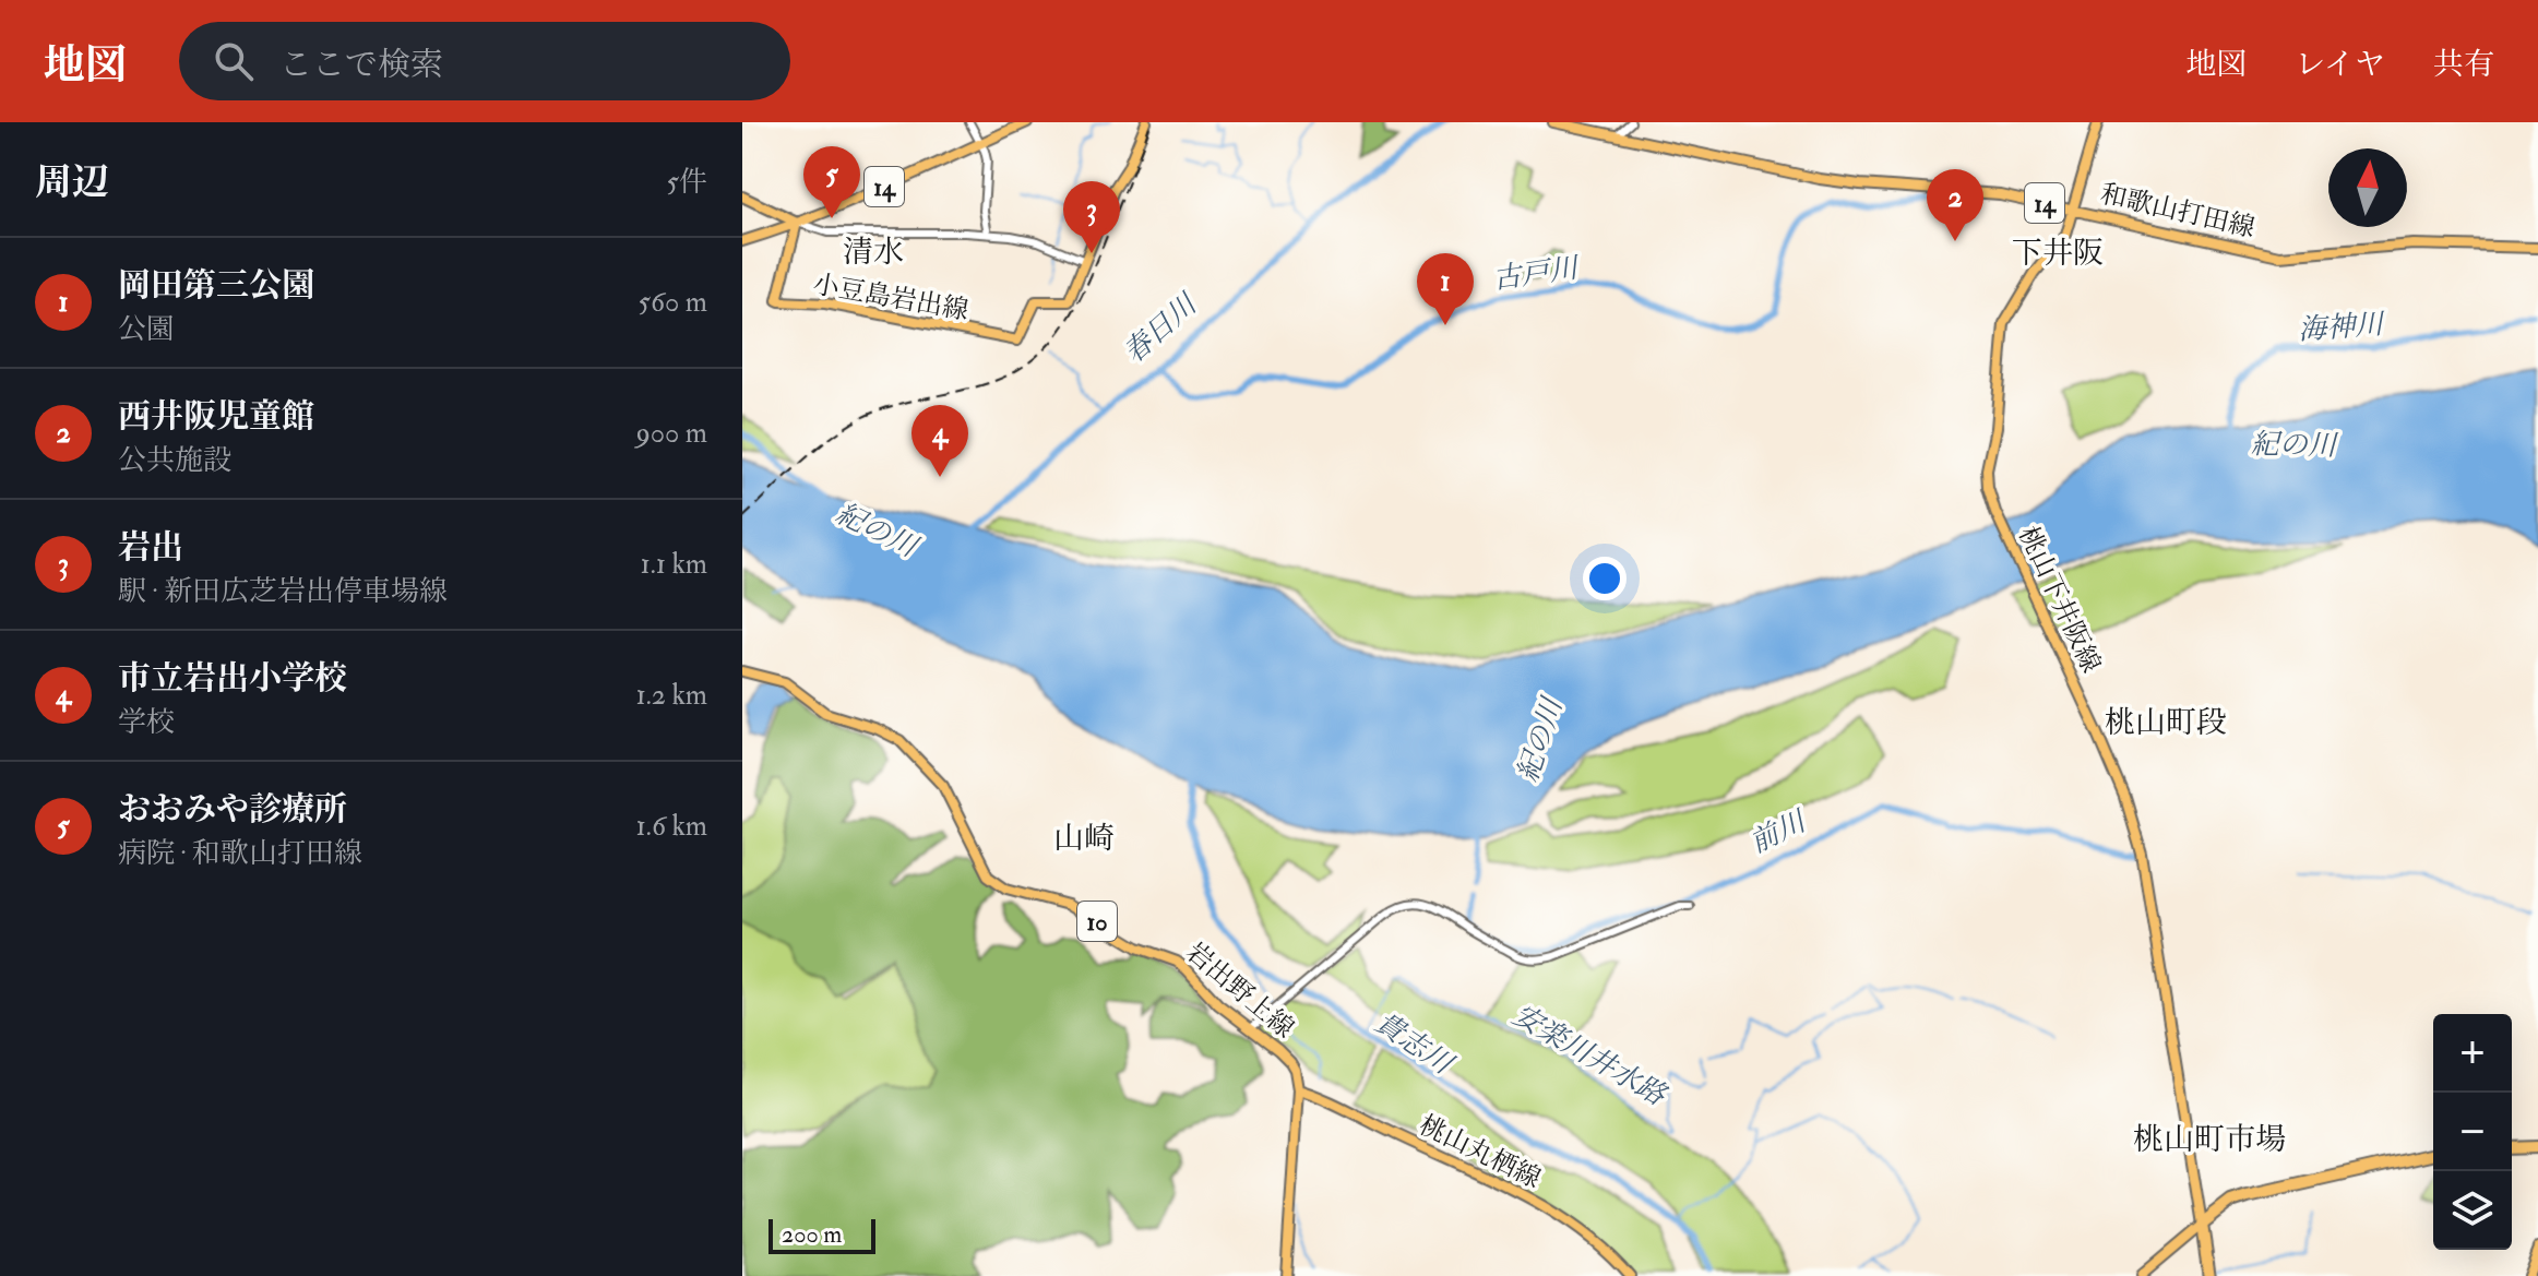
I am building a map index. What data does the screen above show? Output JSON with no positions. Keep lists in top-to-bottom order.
{
  "streets": {
    "main road": [
      "14",
      "和歌山打田線",
      "小豆島岩出線",
      "桃山下井阪線",
      "10",
      "岩出野上線",
      "桃山丸栖線"
    ]
  },
  "crossings": [
    ["14", "小豆島岩出線"],
    ["和歌山打田線", "桃山下井阪線"],
    ["岩出野上線", "桃山丸栖線"]
  ],
  "districts": [
    "清水",
    "下井阪",
    "桃山町段",
    "山崎",
    "桃山町市場"
  ],
  "water": [
    "古戸川",
    "海神川",
    "春日川",
    "紀の川",
    "前川",
    "貴志川",
    "安楽川井水路"
  ],
  "scale_bar": "200 m",
  "north": "top",
  "page": {
    "header": "地図",
    "search": "ここで検索",
    "nav": ["地図", "レイヤ", "共有"],
    "heading": ["周辺", "5件"],
    "pins": [
      "5",
      "2",
      "3",
      "1",
      "4"
    ],
    "list": [
      {
        "mark": "1",
        "name": "岡田第三公園",
        "note": "公園",
        "value": "560 m"
      },
      {
        "mark": "2",
        "name": "西井阪児童館",
        "note": "公共施設",
        "value": "900 m"
      },
      {
        "mark": "3",
        "name": "岩出",
        "note": "駅 · 新田広芝岩出停車場線",
        "value": "1.1 km"
      },
      {
        "mark": "4",
        "name": "市立岩出小学校",
        "note": "学校",
        "value": "1.2 km"
      },
      {
        "mark": "5",
        "name": "おおみや診療所",
        "note": "病院 · 和歌山打田線",
        "value": "1.6 km"
      }
    ],
    "map_buttons": ["+", "−"],
    "scale": "200 m"
  }
}
